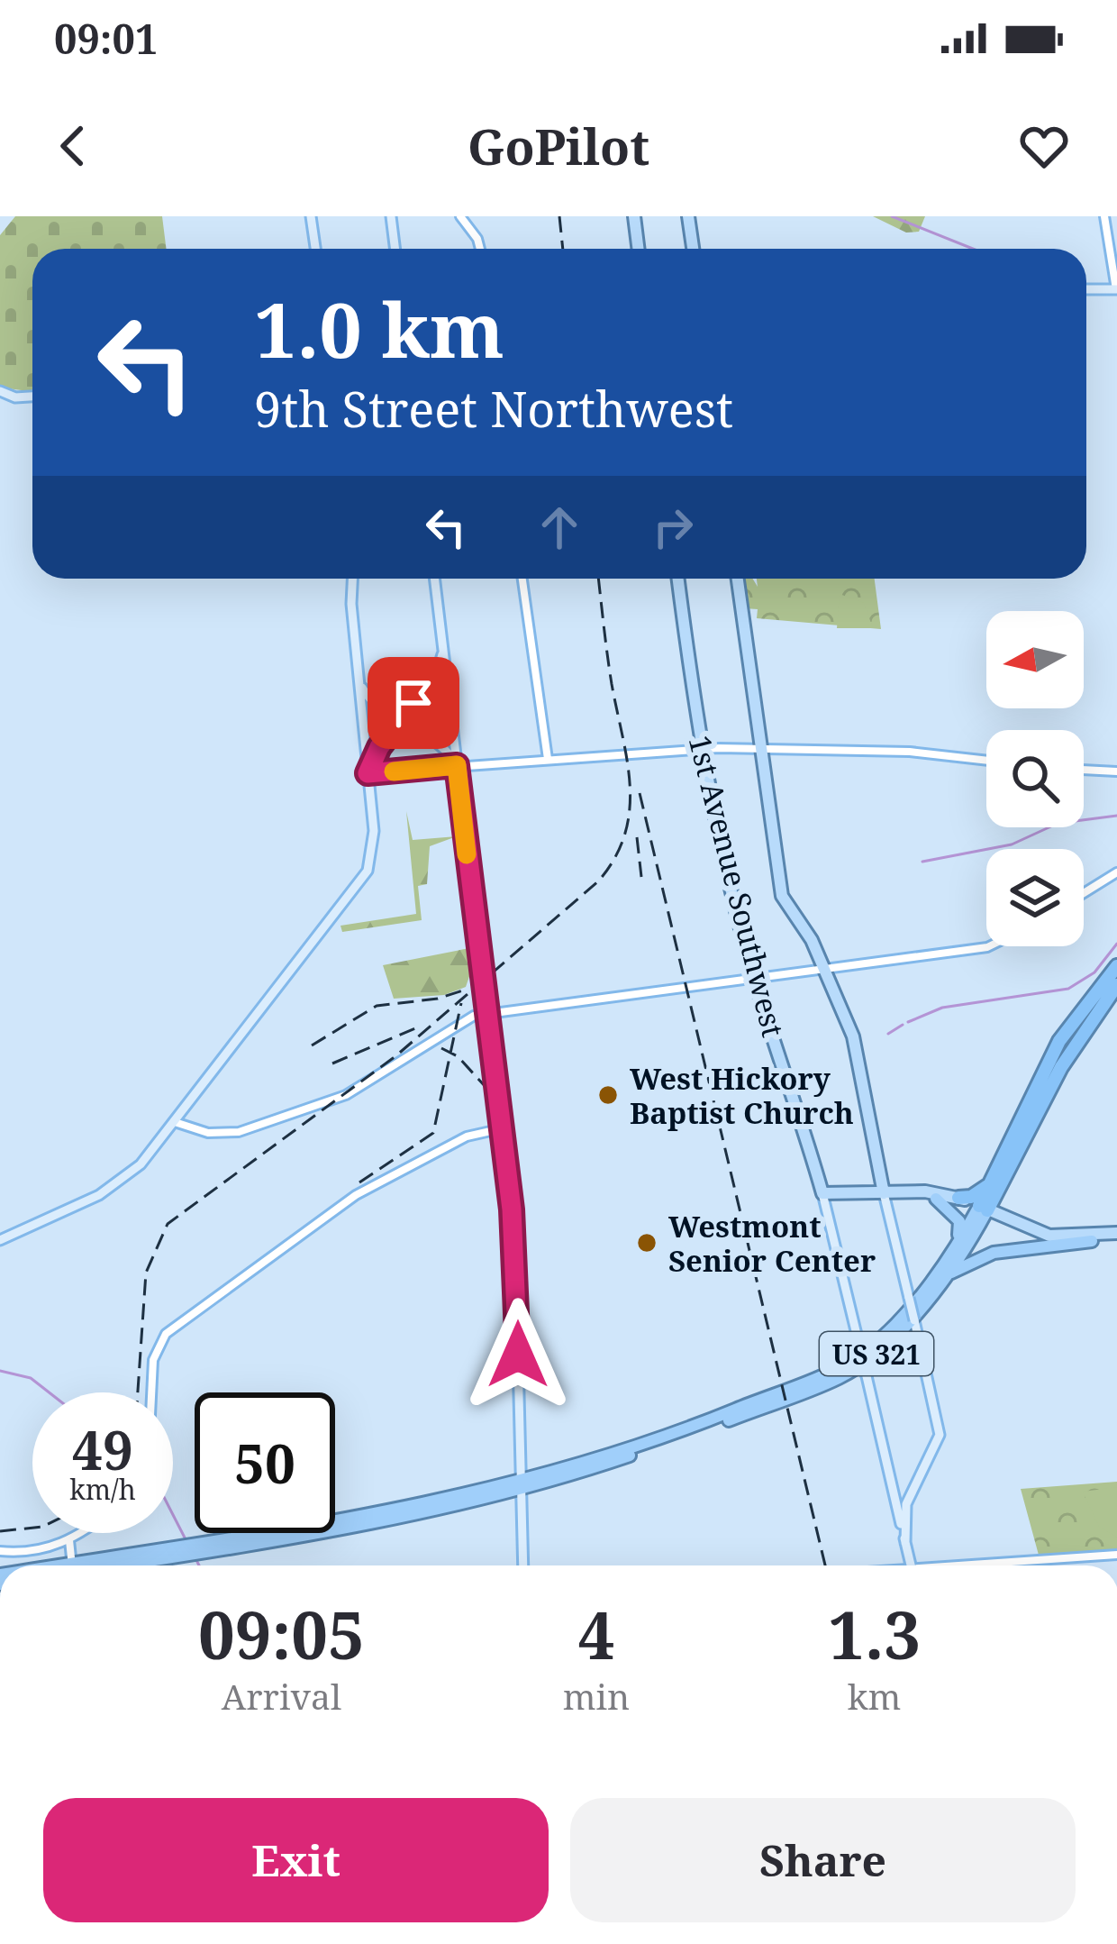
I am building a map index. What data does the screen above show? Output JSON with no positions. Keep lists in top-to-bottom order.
{
  "streets": {
    "highway": ["US 321"],
    "main road": ["1st Avenue Southwest"]
  },
  "places": ["West Hickory Baptist Church", "Westmont Senior Center"],
  "north": "left",
  "page": {
    "status": "09:01",
    "header": "GoPilot",
    "turn": ["1.0 km", "9th Street Northwest"],
    "speed": "49 km/h",
    "limit": "50",
    "eta": [
      "09:05",
      "Arrival",
      "4",
      "min",
      "1.3",
      "km"
    ],
    "buttons": ["Exit", "Share"]
  }
}
